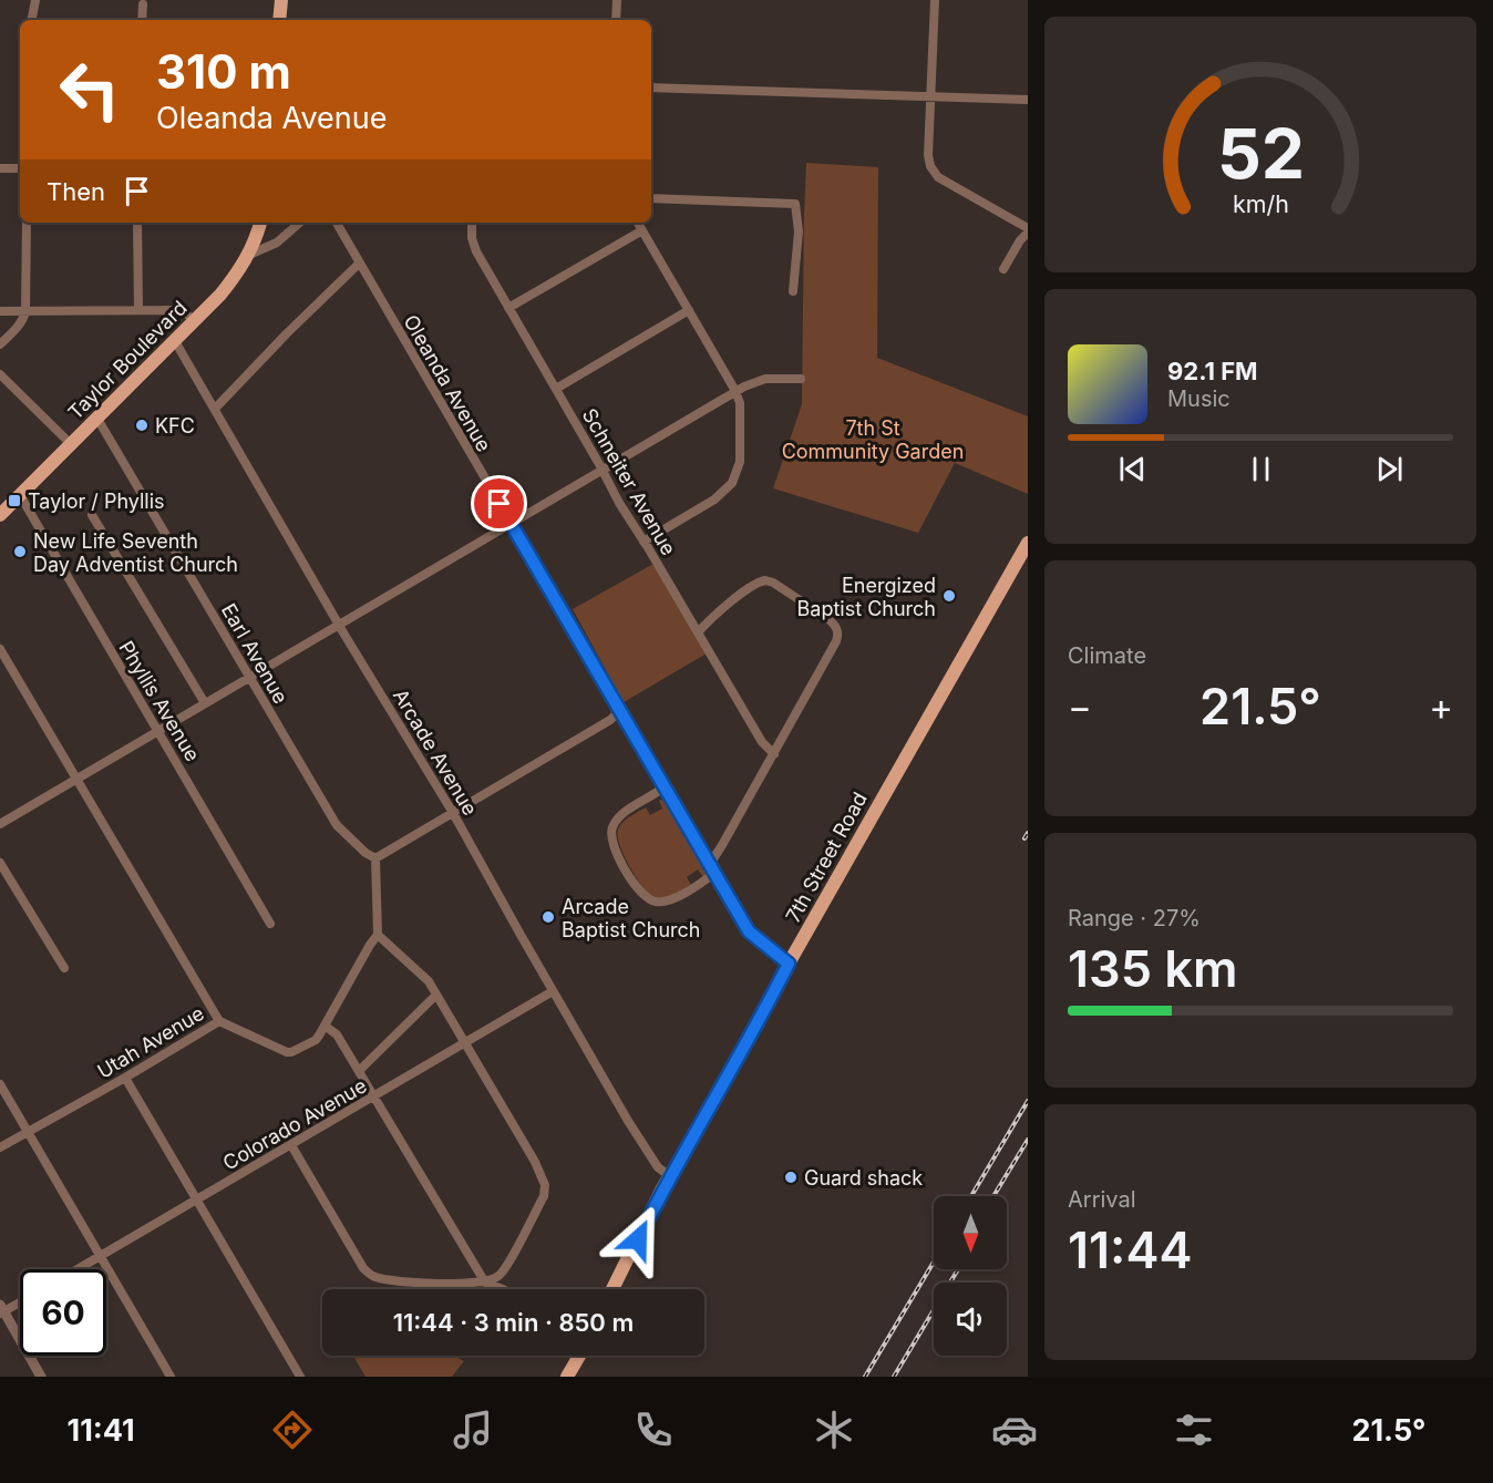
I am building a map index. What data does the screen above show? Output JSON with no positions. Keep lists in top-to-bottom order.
{
  "streets": {
    "main road": ["Taylor Boulevard", "7th Street Road"],
    "street": [
      "Oleanda Avenue",
      "Schneiter Avenue",
      "Earl Avenue",
      "Phyllis Avenue",
      "Arcade Avenue",
      "Utah Avenue",
      "Colorado Avenue"
    ]
  },
  "crossings": [
    ["Taylor Boulevard", "Earl Avenue"],
    ["Taylor Boulevard", "Phyllis Avenue"],
    ["Taylor Boulevard", "Arcade Avenue"],
    ["Oleanda Avenue", "7th Street Road"],
    ["Arcade Avenue", "7th Street Road"],
    ["Arcade Avenue", "Colorado Avenue"]
  ],
  "parks": ["7th St Community Garden"],
  "places": {
    "other": [
      "KFC",
      "New Life Seventh Day Adventist Church",
      "Energized Baptist Church",
      "Arcade Baptist Church",
      "Guard shack"
    ],
    "transit": ["Taylor / Phyllis"]
  },
  "north": "bottom",
  "page": {
    "turn": ["310 m", "Oleanda Avenue"],
    "then": "Then",
    "song": ["92.1 FM", "Music"],
    "tile": [
      "Climate",
      ["Range · 27%", "135 km"],
      ["Arrival", "11:44"]
    ],
    "heat": ["−", "21.5°", "+"],
    "limit": "60",
    "trip": "11:44 · 3 min · 850 m",
    "tabs": ["11:41", "21.5°"],
    "gauge": ["52", "km/h"]
  }
}
